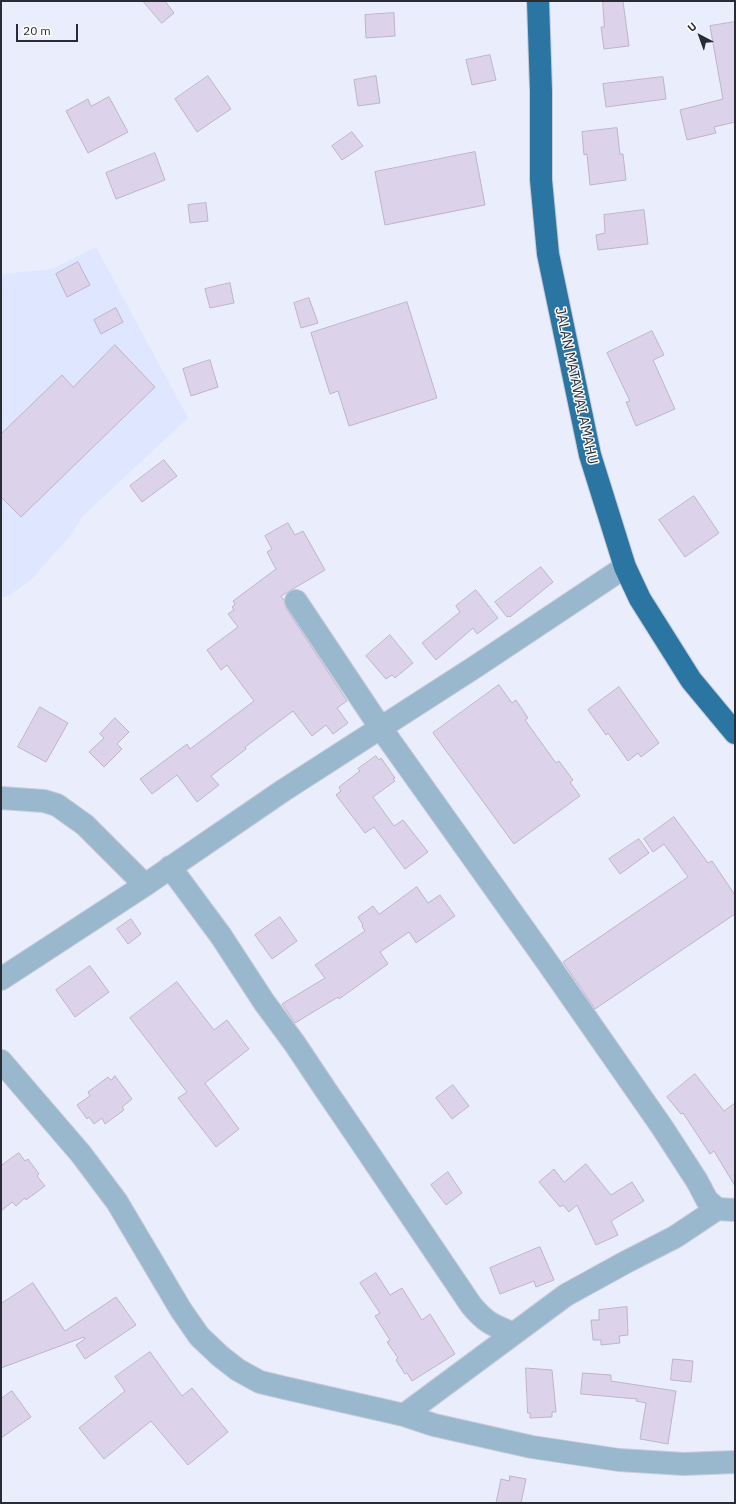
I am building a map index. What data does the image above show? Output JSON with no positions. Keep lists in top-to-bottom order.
{
  "streets": {
    "highway": ["JALAN MATAWAI AMAHU"]
  },
  "scale_bar": "20 m",
  "north": "top left"
}
